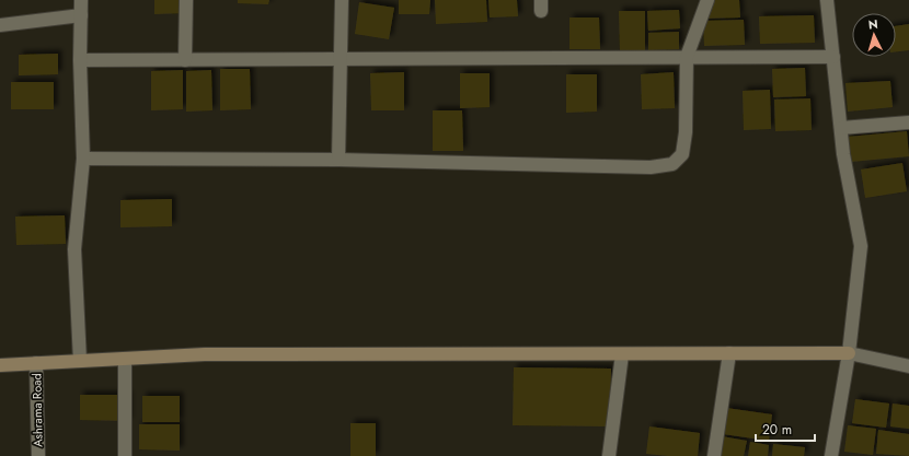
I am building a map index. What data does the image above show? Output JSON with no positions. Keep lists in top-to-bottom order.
{
  "streets": {
    "street": ["Ashrama Road"]
  },
  "scale_bar": "20 m",
  "north": "top"
}
